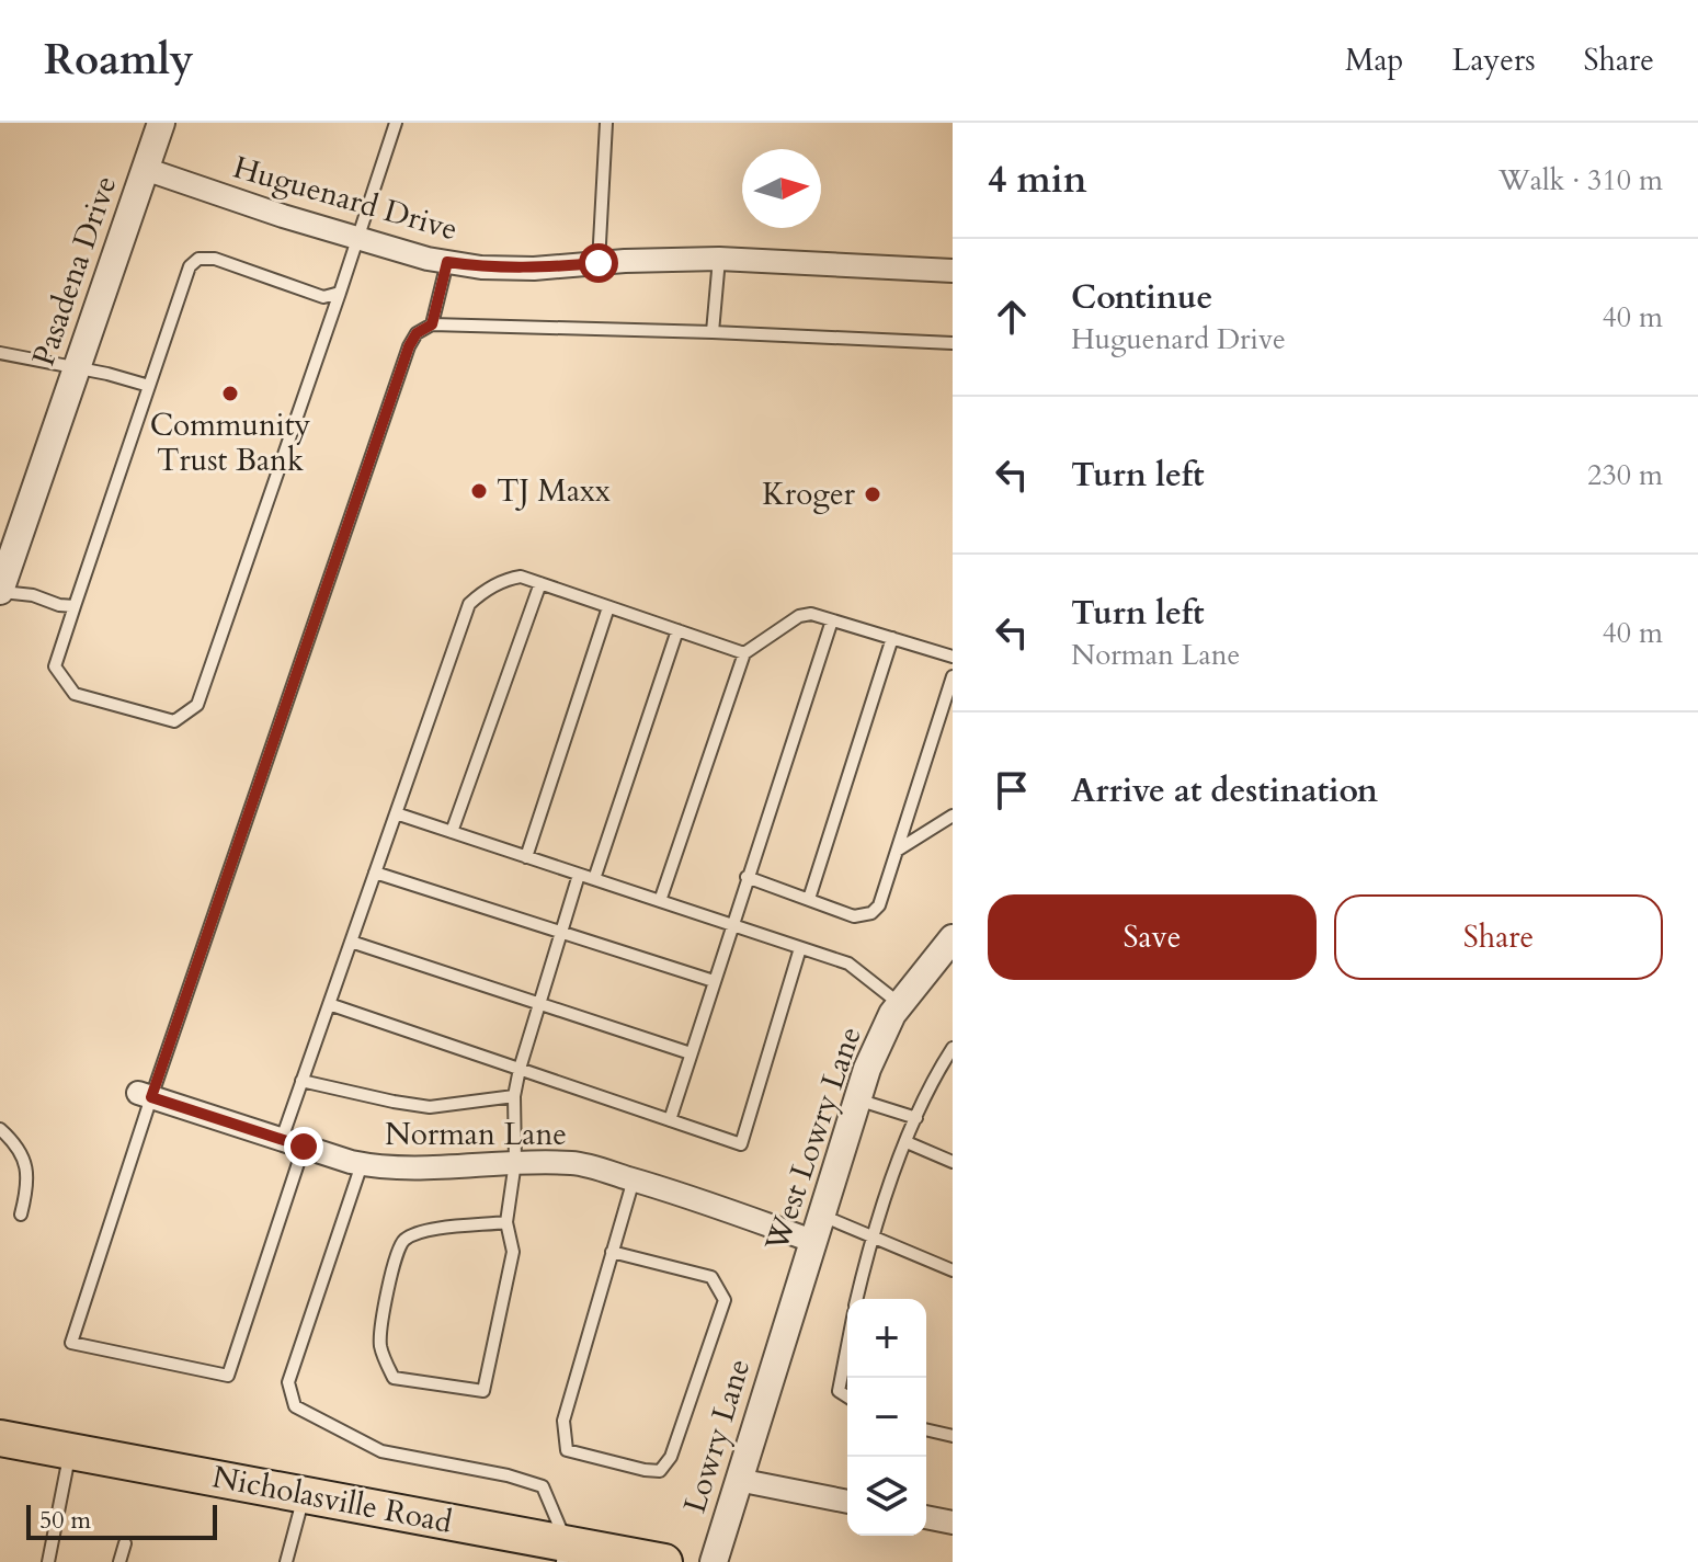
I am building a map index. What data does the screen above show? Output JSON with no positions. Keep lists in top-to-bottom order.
{
  "streets": {
    "main road": ["Nicholasville Road"],
    "street": [
      "Huguenard Drive",
      "Pasadena Drive",
      "Norman Lane",
      "West Lowry Lane",
      "Lowry Lane"
    ]
  },
  "crossings": [
    ["Huguenard Drive", "Pasadena Drive"],
    ["Norman Lane", "West Lowry Lane"],
    ["West Lowry Lane", "Lowry Lane"]
  ],
  "places": ["Community Trust Bank", "TJ Maxx", "Kroger"],
  "scale_bar": "50 m",
  "north": "right",
  "page": {
    "header": "Roamly",
    "nav": ["Map", "Layers", "Share"],
    "heading": ["4 min", "Walk · 310 m"],
    "list": [
      ["Continue", "Huguenard Drive", "40 m"],
      ["Turn left", "230 m"],
      ["Turn left", "Norman Lane", "40 m"],
      "Arrive at destination"
    ],
    "buttons": ["Save", "Share"],
    "map_buttons": ["+", "−"],
    "scale": "50 m"
  }
}
